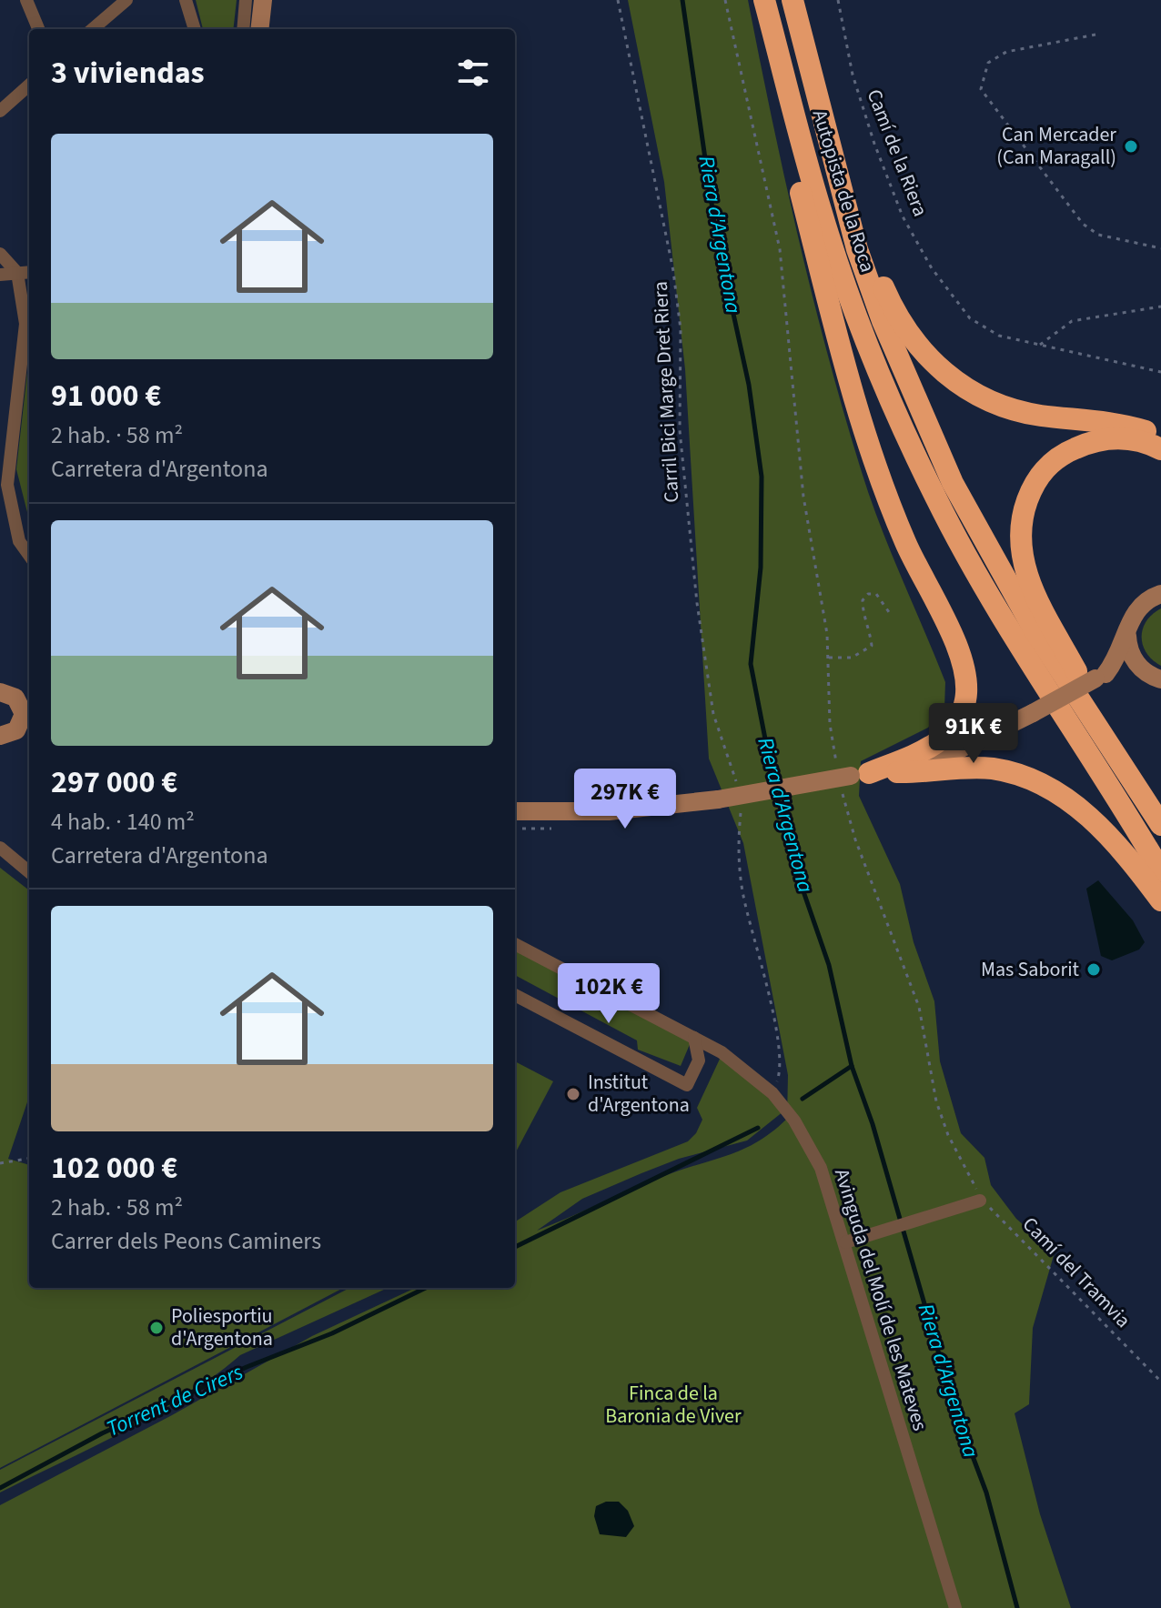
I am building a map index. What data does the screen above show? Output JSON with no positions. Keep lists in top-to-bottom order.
{
  "streets": {
    "highway": ["Autopista de la Roca"],
    "street": ["Avinguda del Molí de les Mateves"],
    "path": ["Camí de la Riera", "Carril Bici Marge Dret Riera", "Camí del Tramvia"]
  },
  "water": ["Riera d'Argentona", "Torrent de Cirers"],
  "parks": ["Finca de la Baronia de Viver"],
  "places": [
    "Can Mercader (Can Maragall)",
    "Mas Saborit",
    "Institut d'Argentona",
    "Poliesportiu d'Argentona"
  ],
  "page": {
    "heading": "3 viviendas",
    "list": [
      {
        "name": "91 000 €",
        "note": "2 hab. · 58 m² · Carretera d'Argentona"
      },
      {
        "name": "297 000 €",
        "note": "4 hab. · 140 m² · Carretera d'Argentona"
      },
      {
        "name": "102 000 €",
        "note": "2 hab. · 58 m² · Carrer dels Peons Caminers"
      }
    ],
    "price": ["91K €", "297K €", "102K €"]
  }
}
